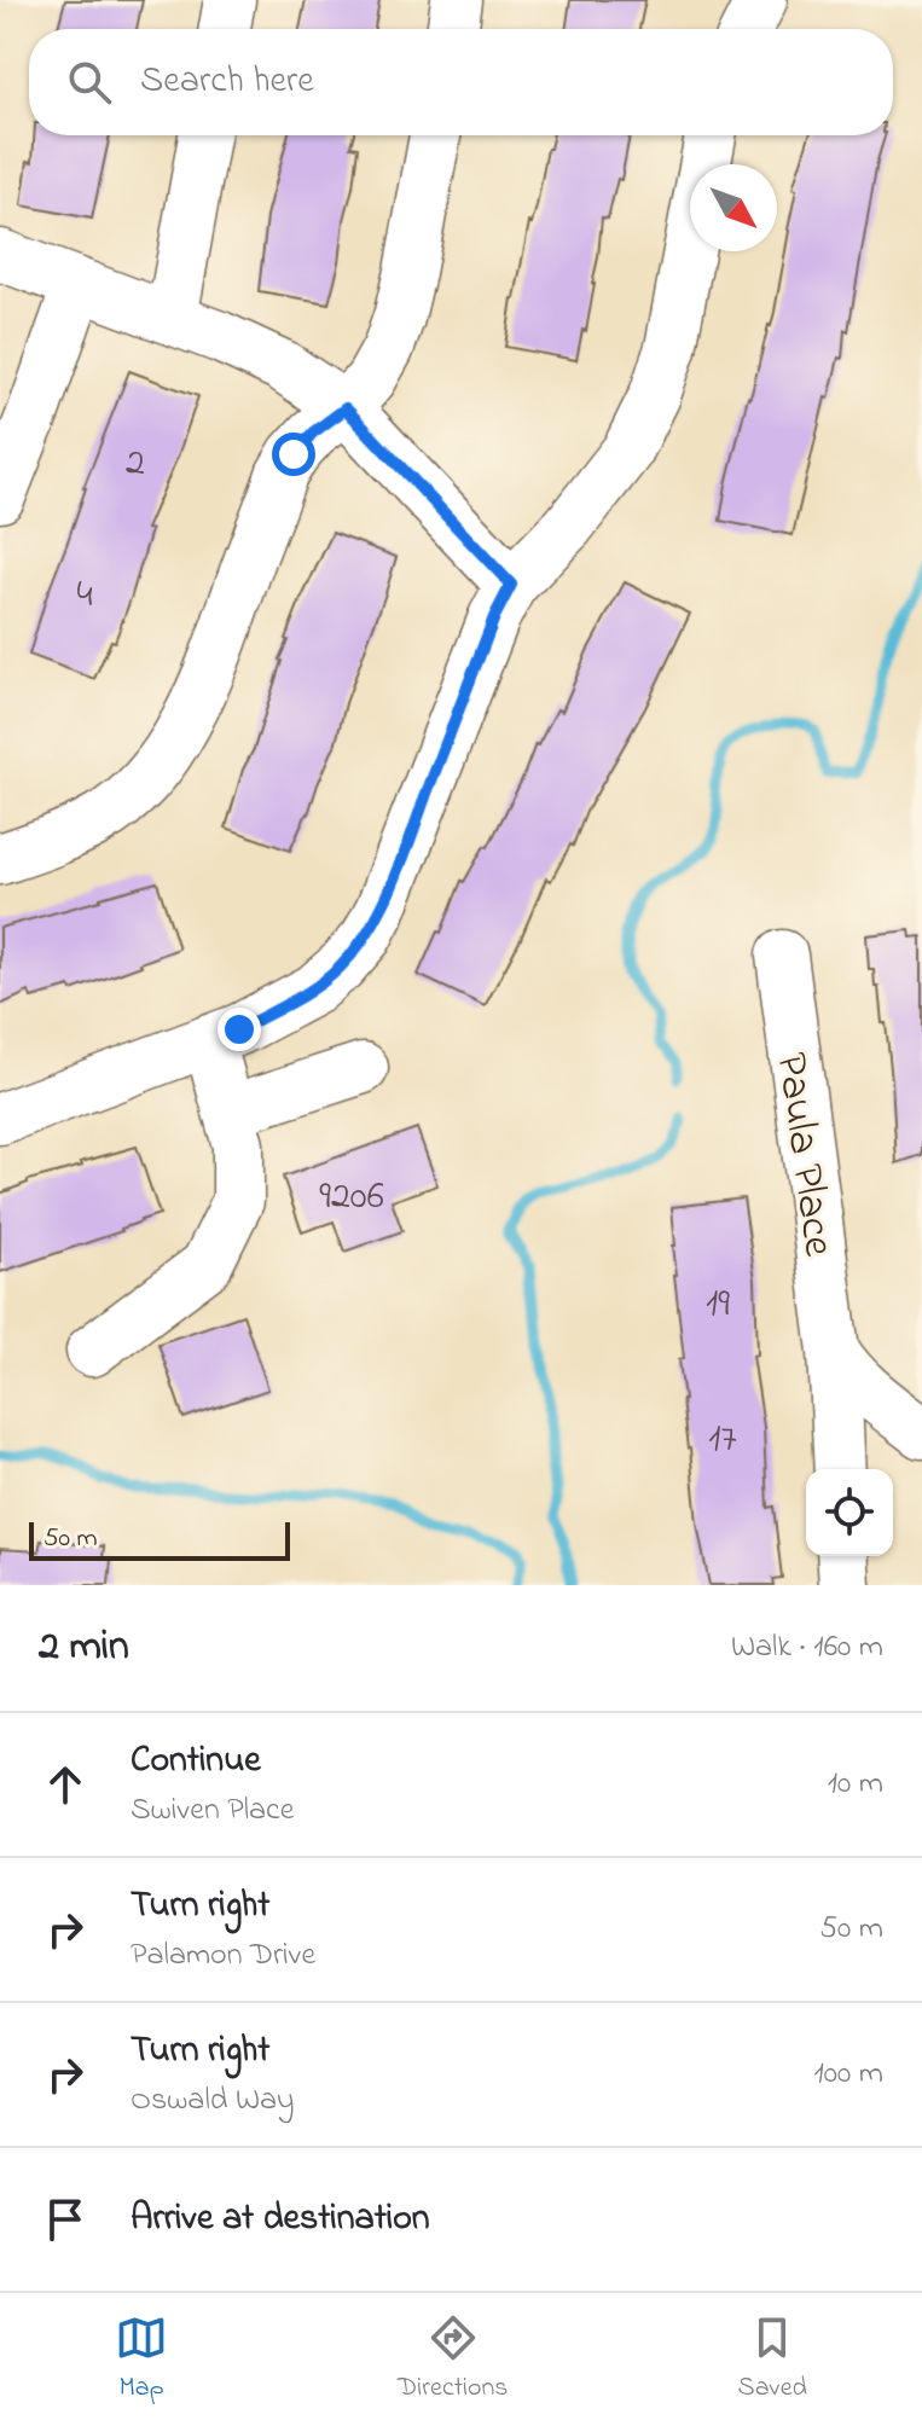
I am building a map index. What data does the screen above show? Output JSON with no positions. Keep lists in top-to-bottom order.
{
  "streets": {
    "street": ["Paula Place"]
  },
  "house_numbers": [
    "2",
    "4",
    "9206",
    "19",
    "17"
  ],
  "scale_bar": "50 m",
  "north": "bottom right",
  "page": {
    "search": "Search here",
    "scale": "50 m",
    "heading": ["2 min", "Walk · 160 m"],
    "list": [
      ["Continue", "Swiven Place", "10 m"],
      ["Turn right", "Palamon Drive", "50 m"],
      ["Turn right", "Oswald Way", "100 m"],
      "Arrive at destination"
    ],
    "nav": ["Map", "Directions", "Saved"]
  }
}
